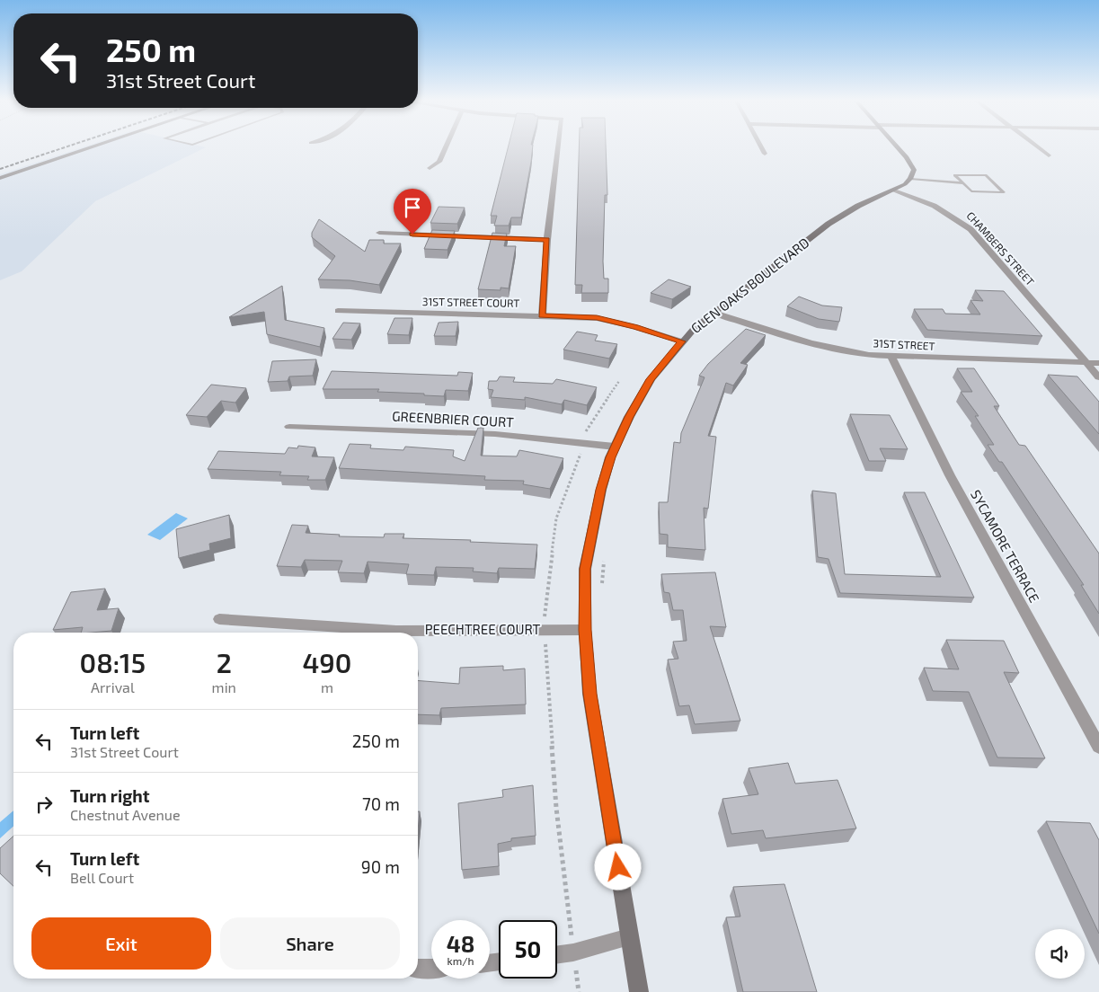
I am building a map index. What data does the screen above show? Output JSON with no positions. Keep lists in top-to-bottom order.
{
  "streets": {
    "main road": ["GLEN OAKS BOULEVARD"],
    "street": [
      "CHAMBERS STREET",
      "31ST STREET COURT",
      "31ST STREET",
      "GREENBRIER COURT",
      "SYCAMORE TERRACE",
      "PEECHTREE COURT"
    ]
  },
  "crossings": [
    ["CHAMBERS STREET", "GLEN OAKS BOULEVARD"],
    ["CHAMBERS STREET", "31ST STREET"],
    ["GLEN OAKS BOULEVARD", "31ST STREET COURT"],
    ["GLEN OAKS BOULEVARD", "31ST STREET"],
    ["GLEN OAKS BOULEVARD", "GREENBRIER COURT"],
    ["GLEN OAKS BOULEVARD", "PEECHTREE COURT"],
    ["31ST STREET", "SYCAMORE TERRACE"]
  ],
  "page": {
    "turn": ["250 m", "31st Street Court"],
    "eta": [
      "08:15",
      "Arrival",
      "2",
      "min",
      "490",
      "m"
    ],
    "list": [
      {
        "name": "Turn left",
        "note": "31st Street Court",
        "value": "250 m"
      },
      {
        "name": "Turn right",
        "note": "Chestnut Avenue",
        "value": "70 m"
      },
      {
        "name": "Turn left",
        "note": "Bell Court",
        "value": "90 m"
      }
    ],
    "buttons": ["Exit", "Share"],
    "speed": "48 km/h",
    "limit": "50"
  }
}
